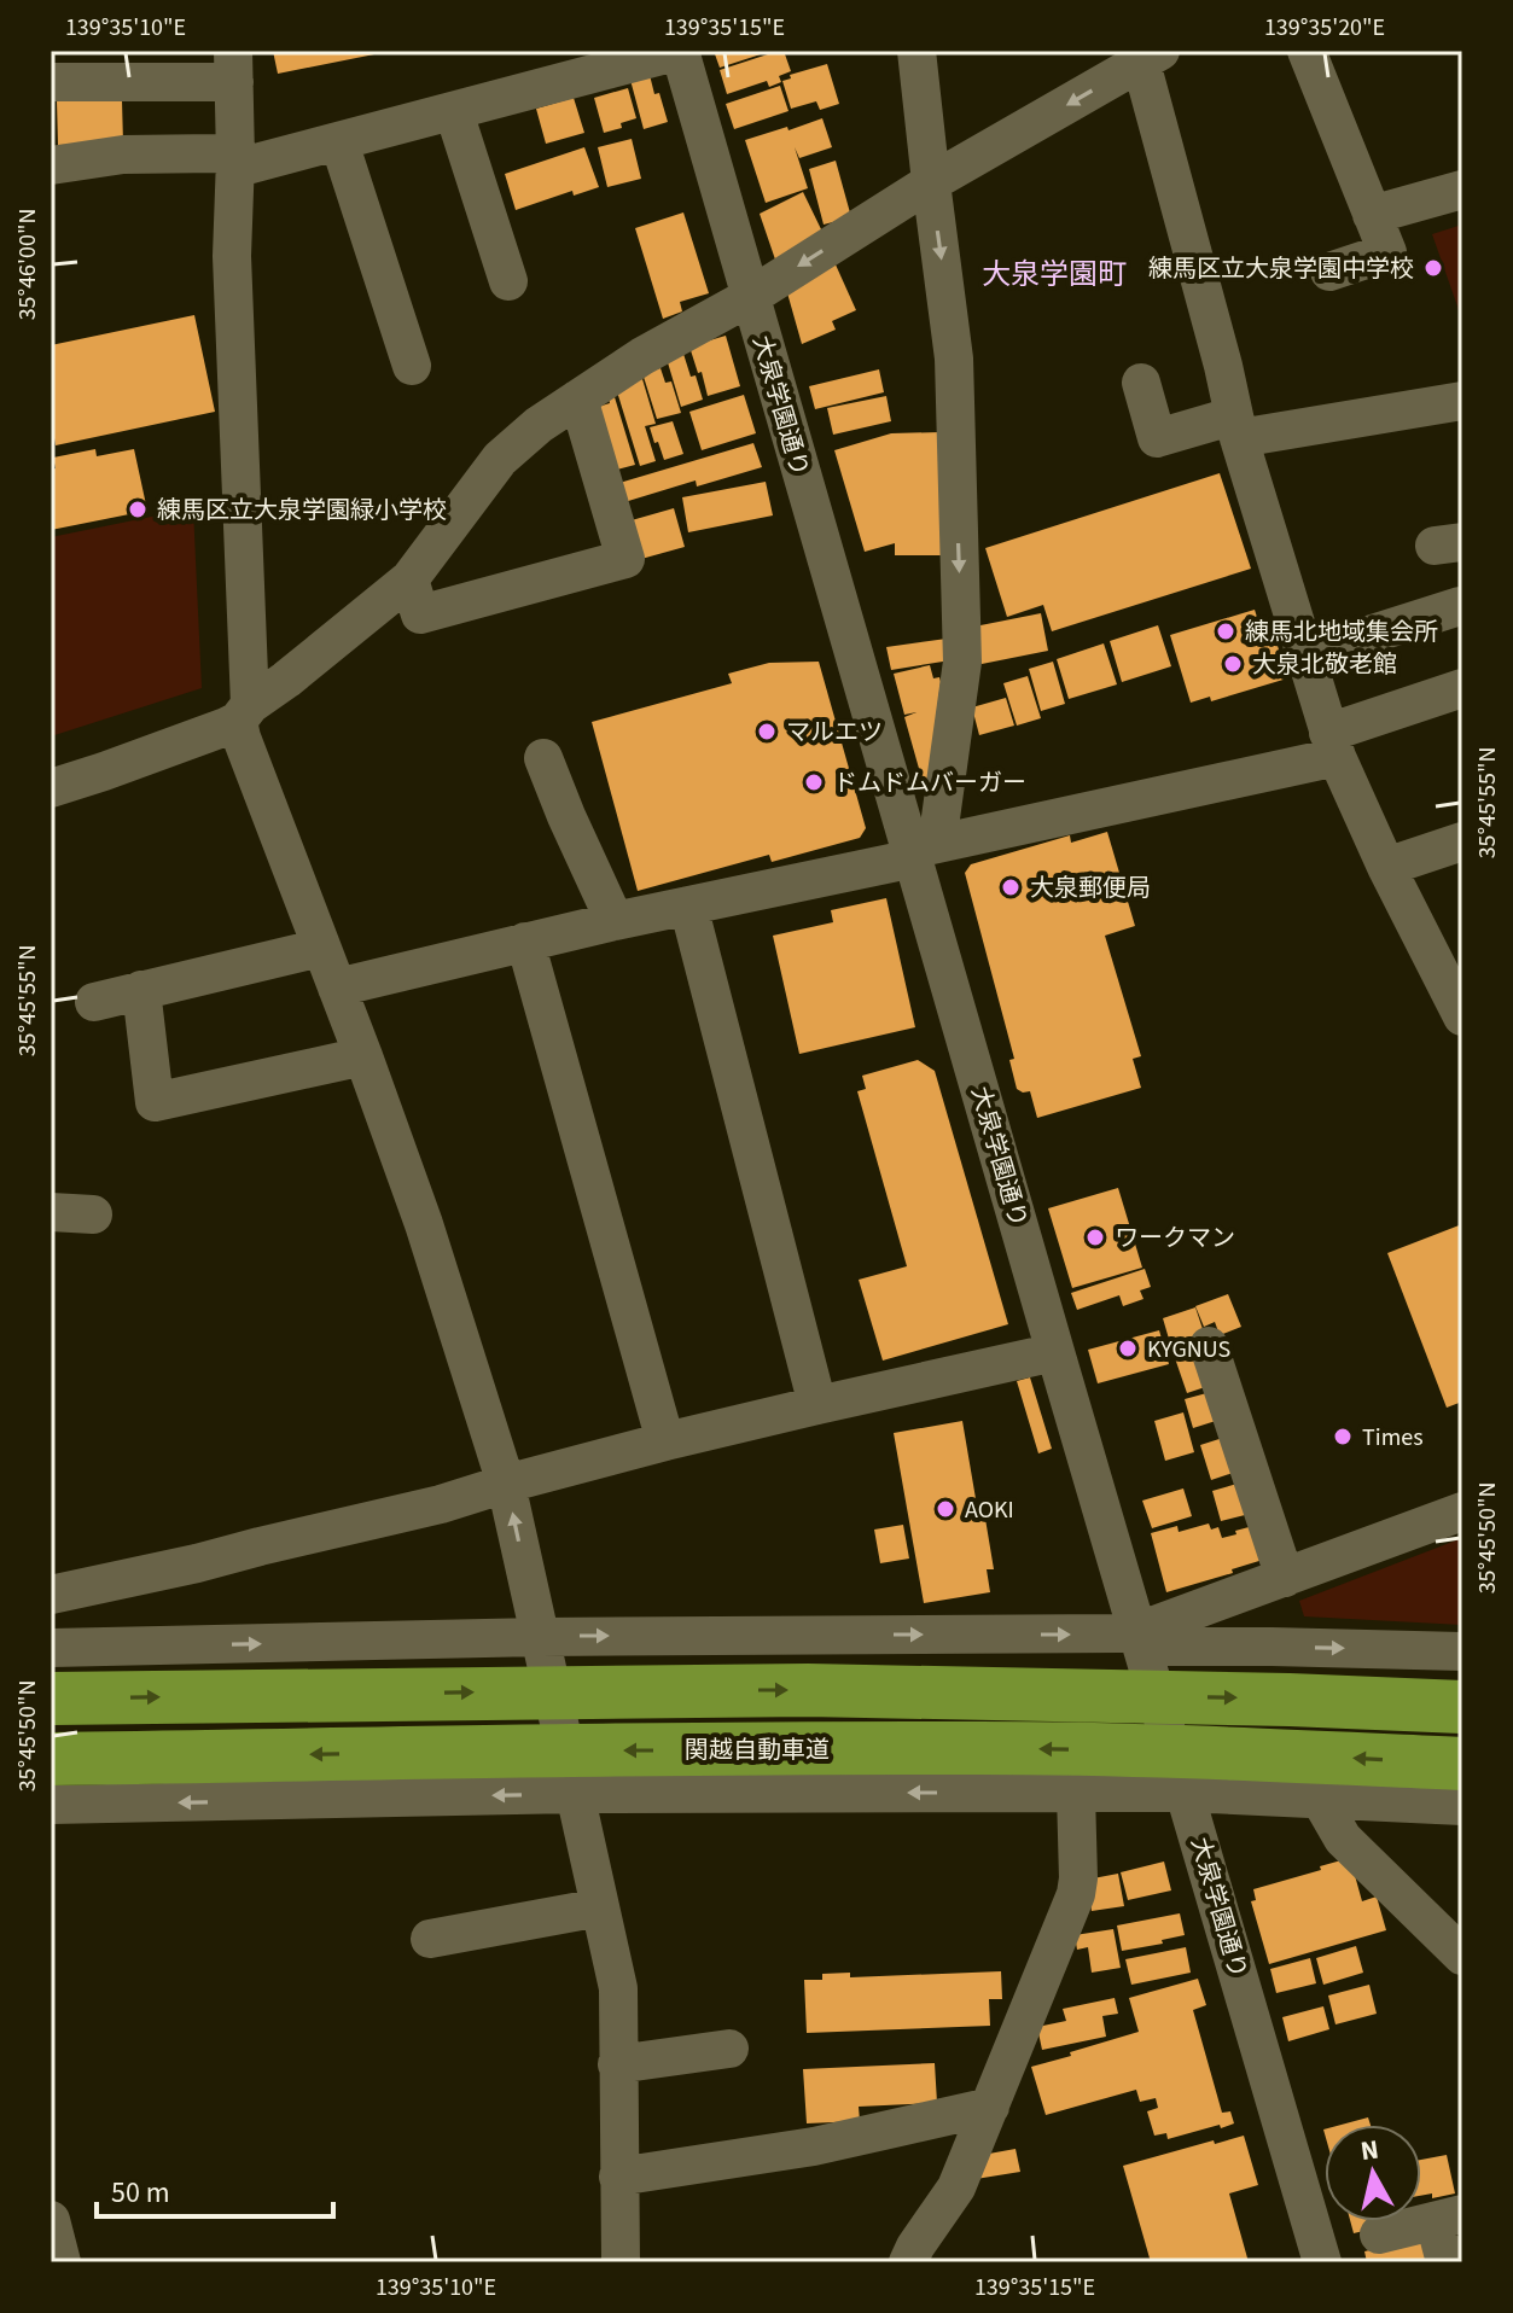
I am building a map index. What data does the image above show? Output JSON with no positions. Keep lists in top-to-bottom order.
{
  "streets": {
    "highway": ["関越自動車道"],
    "street": ["大泉学園通り"]
  },
  "districts": ["大泉学園町"],
  "places": [
    "練馬区立大泉学園中学校",
    "練馬区立大泉学園緑小学校",
    "練馬北地域集会所",
    "大泉北敬老館",
    "マルエツ",
    "ドムドムバーガー",
    "大泉郵便局",
    "ワークマン",
    "KYGNUS",
    "Times",
    "AOKI"
  ],
  "scale_bar": "50 m",
  "north": "top",
  "coordinates": [
    "139°35'10\"E",
    "139°35'15\"E",
    "139°35'20\"E",
    "35°46'00\"N",
    "35°45'55\"N",
    "35°45'50\"N"
  ]
}
